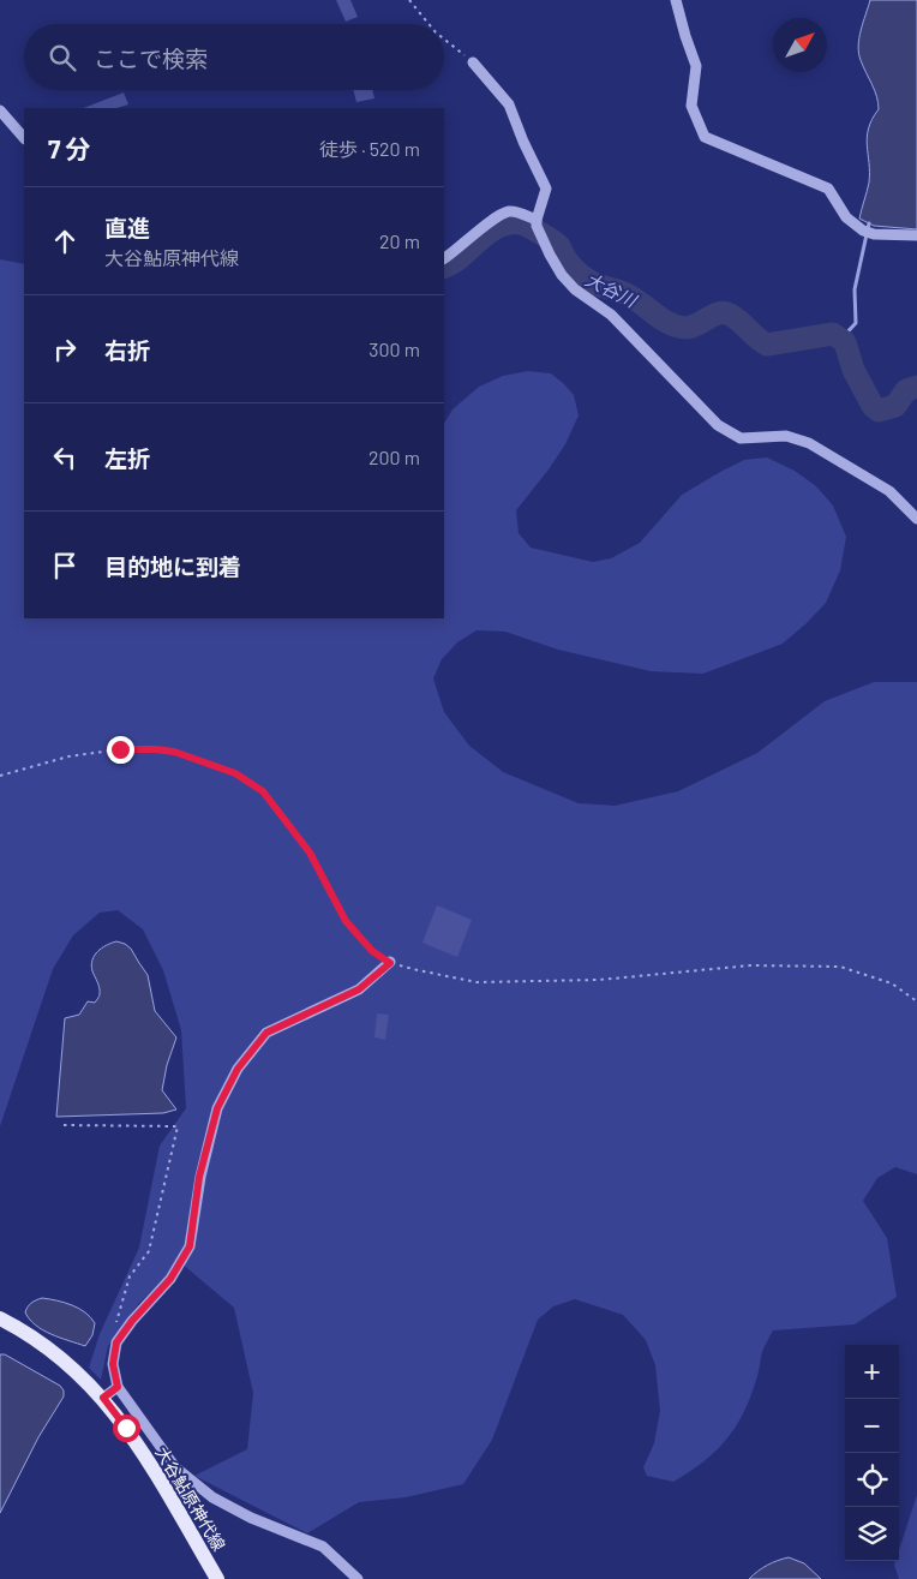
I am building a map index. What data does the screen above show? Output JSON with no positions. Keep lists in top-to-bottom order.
{
  "streets": {
    "main road": ["大谷鮎原神代線"]
  },
  "water": ["大谷川"],
  "north": "top right",
  "page": {
    "search": "ここで検索",
    "heading": ["7 分", "徒歩 · 520 m"],
    "list": [
      ["直進", "大谷鮎原神代線", "20 m"],
      ["右折", "300 m"],
      ["左折", "200 m"],
      "目的地に到着"
    ],
    "map_buttons": ["+", "−"]
  }
}
